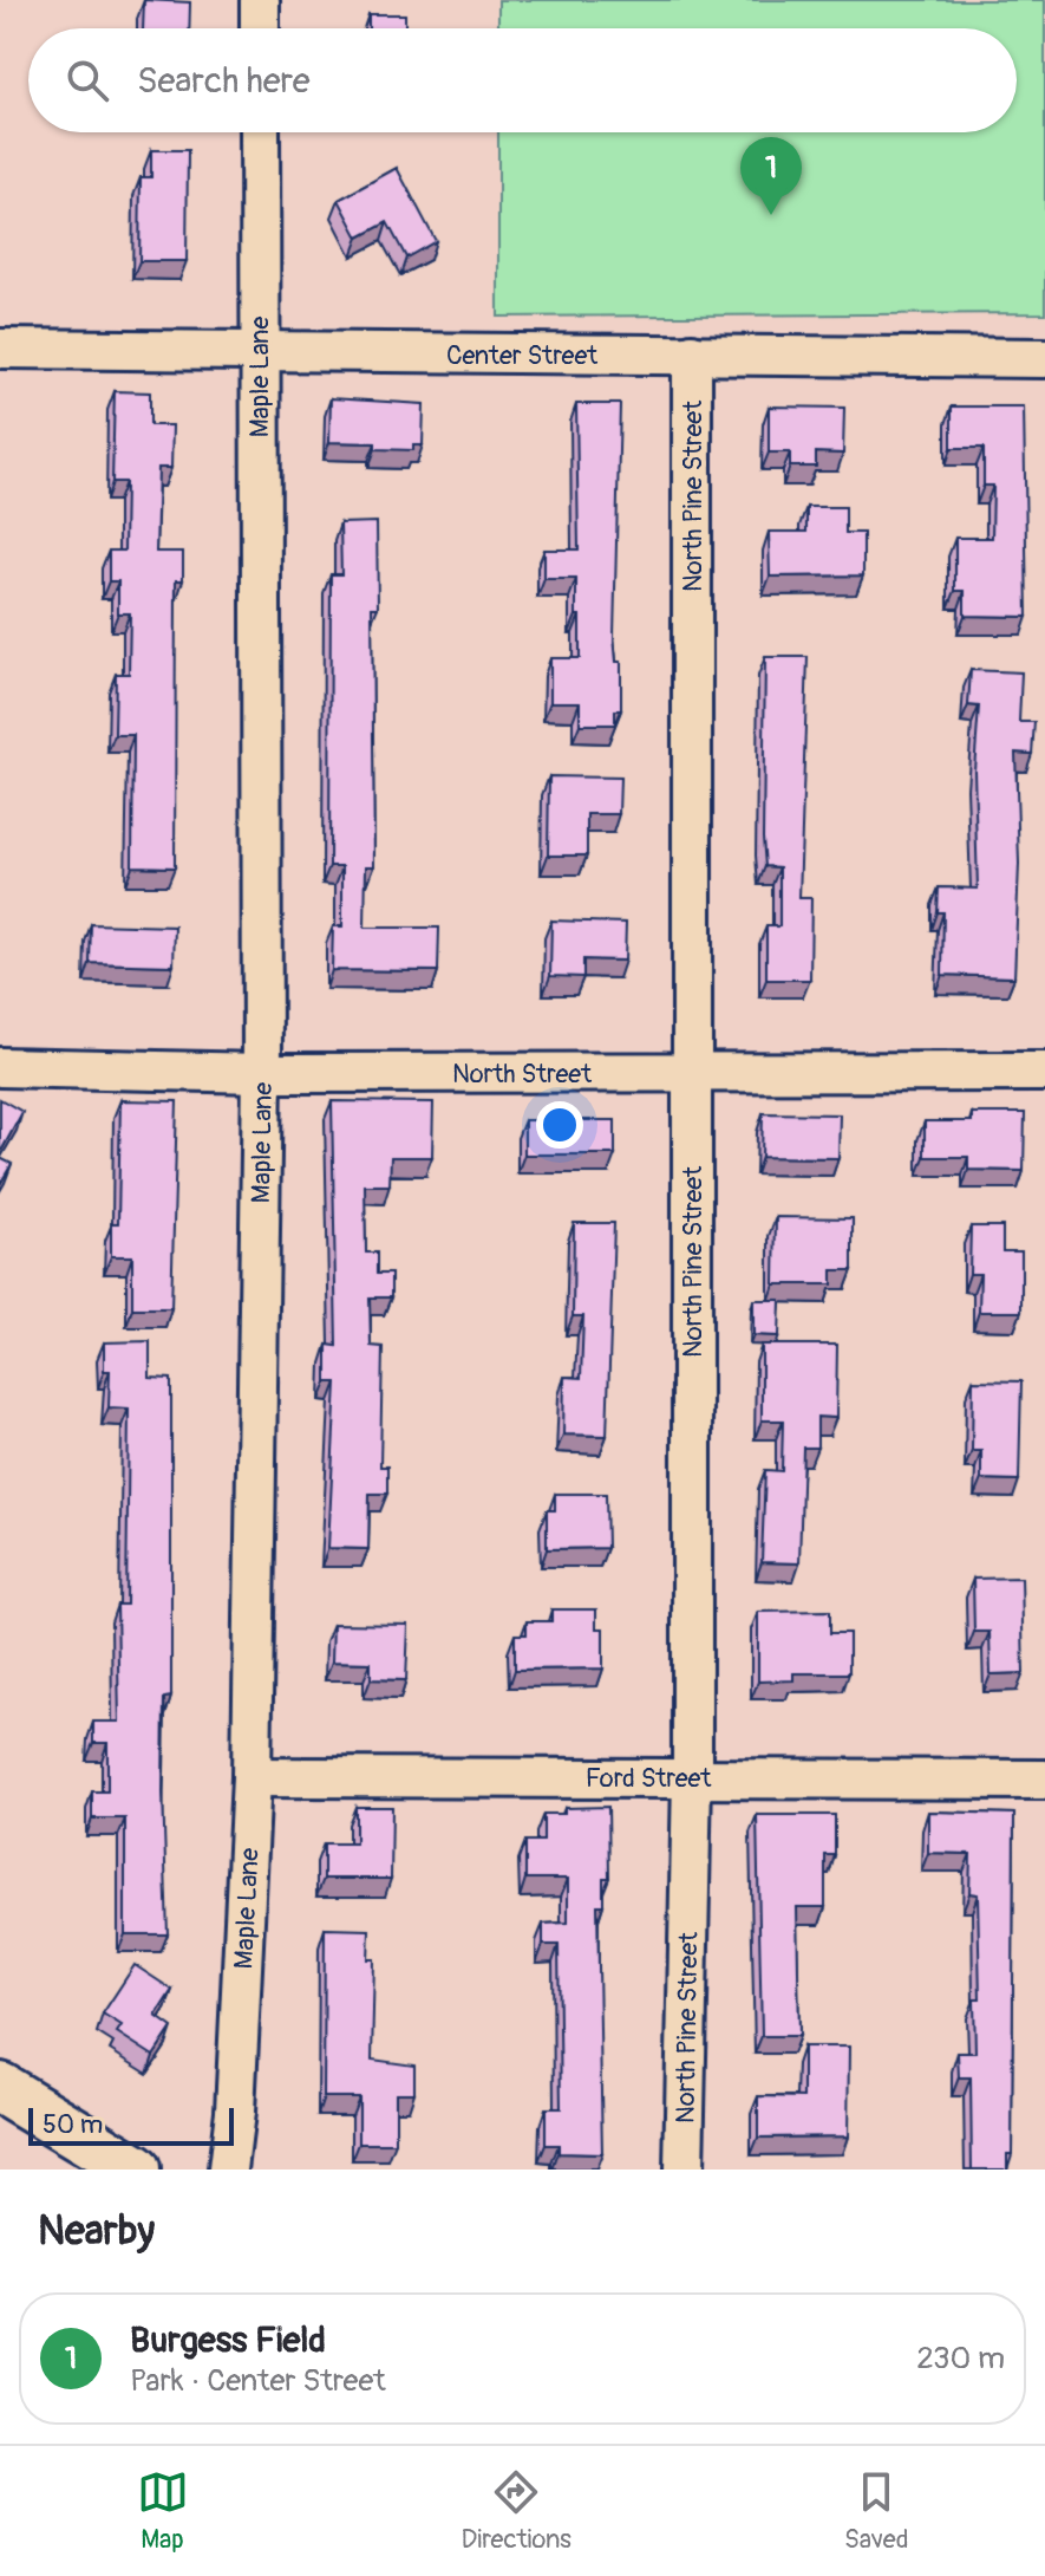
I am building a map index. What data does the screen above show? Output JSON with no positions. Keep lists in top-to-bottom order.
{
  "streets": {
    "street": [
      "Center Street",
      "Maple Lane",
      "North Pine Street",
      "North Street",
      "Ford Street"
    ]
  },
  "crossings": [
    ["Center Street", "Maple Lane"],
    ["Center Street", "North Pine Street"],
    ["Maple Lane", "North Street"],
    ["Maple Lane", "Ford Street"],
    ["North Pine Street", "North Street"],
    ["North Pine Street", "Ford Street"]
  ],
  "scale_bar": "50 m",
  "page": {
    "search": "Search here",
    "pins": "1",
    "scale": "50 m",
    "heading": "Nearby",
    "list": [
      {
        "mark": "1",
        "name": "Burgess Field",
        "note": "Park · Center Street",
        "value": "230 m"
      }
    ],
    "nav": ["Map", "Directions", "Saved"]
  }
}
